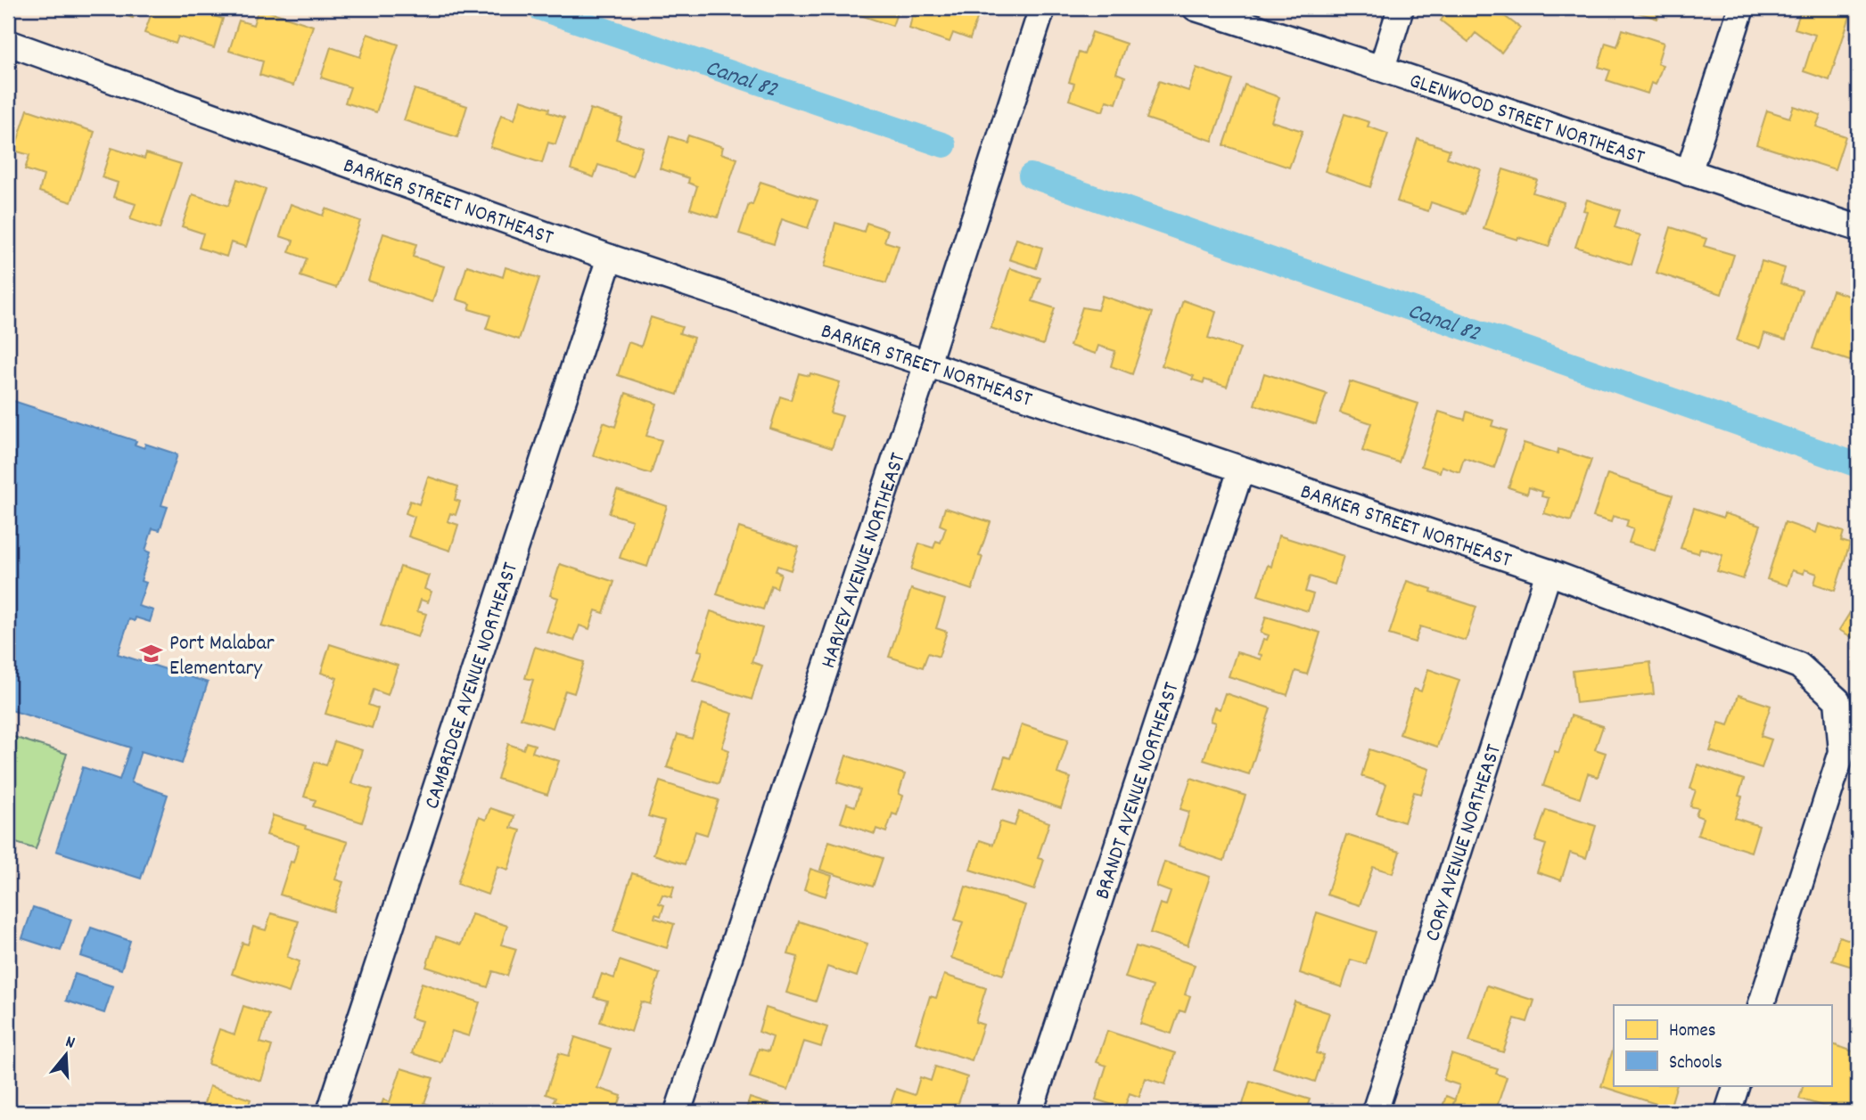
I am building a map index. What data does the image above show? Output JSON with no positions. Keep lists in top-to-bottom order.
{
  "streets": {
    "street": [
      "GLENWOOD STREET NORTHEAST",
      "BARKER STREET NORTHEAST",
      "HARVEY AVENUE NORTHEAST",
      "CAMBRIDGE AVENUE NORTHEAST",
      "BRANDT AVENUE NORTHEAST",
      "CORY AVENUE NORTHEAST"
    ]
  },
  "crossings": [
    ["BARKER STREET NORTHEAST", "HARVEY AVENUE NORTHEAST"],
    ["BARKER STREET NORTHEAST", "CAMBRIDGE AVENUE NORTHEAST"],
    ["BARKER STREET NORTHEAST", "BRANDT AVENUE NORTHEAST"],
    ["BARKER STREET NORTHEAST", "CORY AVENUE NORTHEAST"]
  ],
  "water": ["Canal 82"],
  "places": {
    "school or university": ["Port Malabar Elementary"]
  },
  "legend": ["Homes", "Schools"],
  "north": "top"
}
